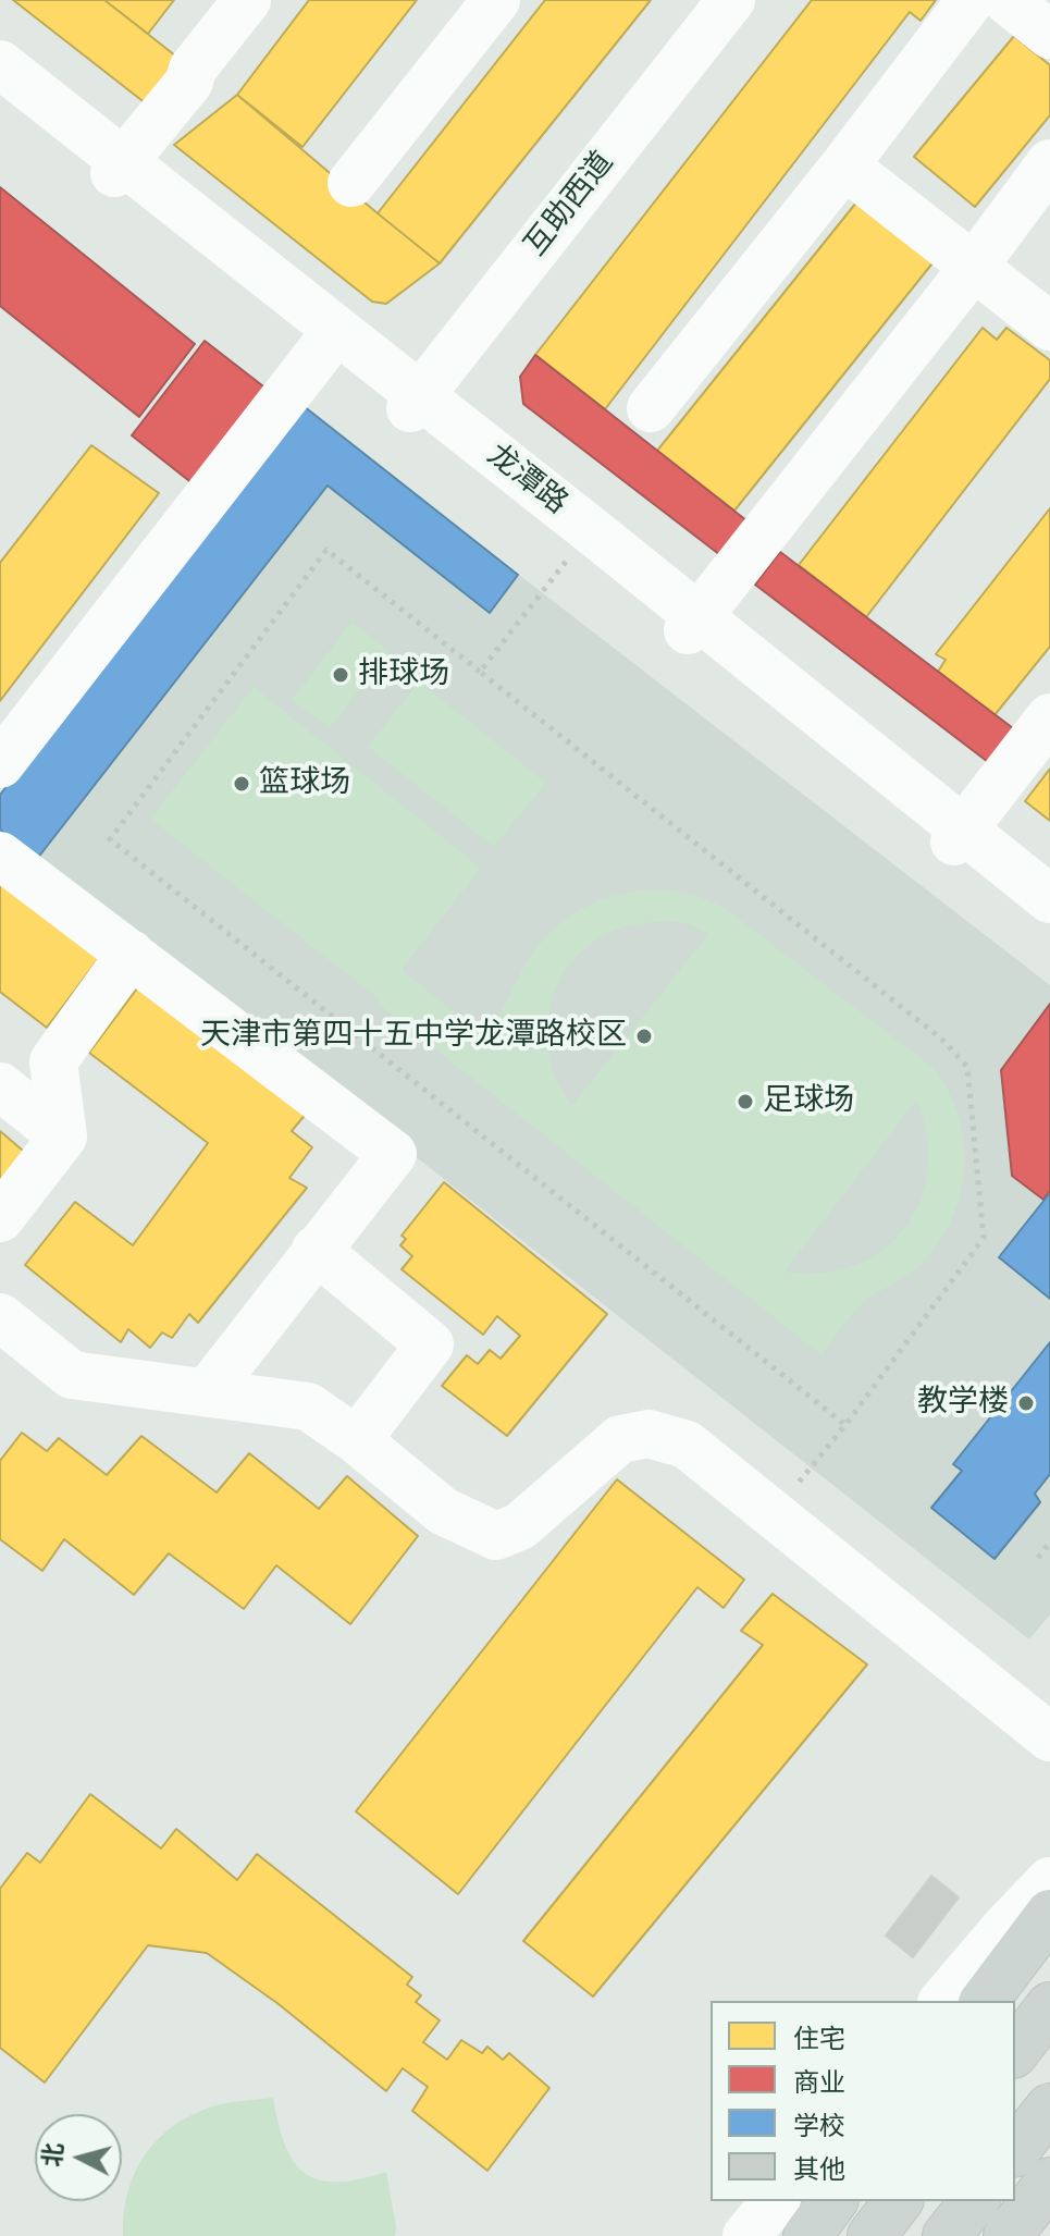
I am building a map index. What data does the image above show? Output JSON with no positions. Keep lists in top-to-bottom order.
{
  "streets": {
    "street": ["互助西道", "龙潭路"]
  },
  "crossings": [
    ["互助西道", "龙潭路"]
  ],
  "places": [
    "排球场",
    "篮球场",
    "天津市第四十五中学龙潭路校区",
    "足球场",
    "教学楼"
  ],
  "legend": [
    "住宅",
    "商业",
    "学校",
    "其他"
  ],
  "north": "left"
}
